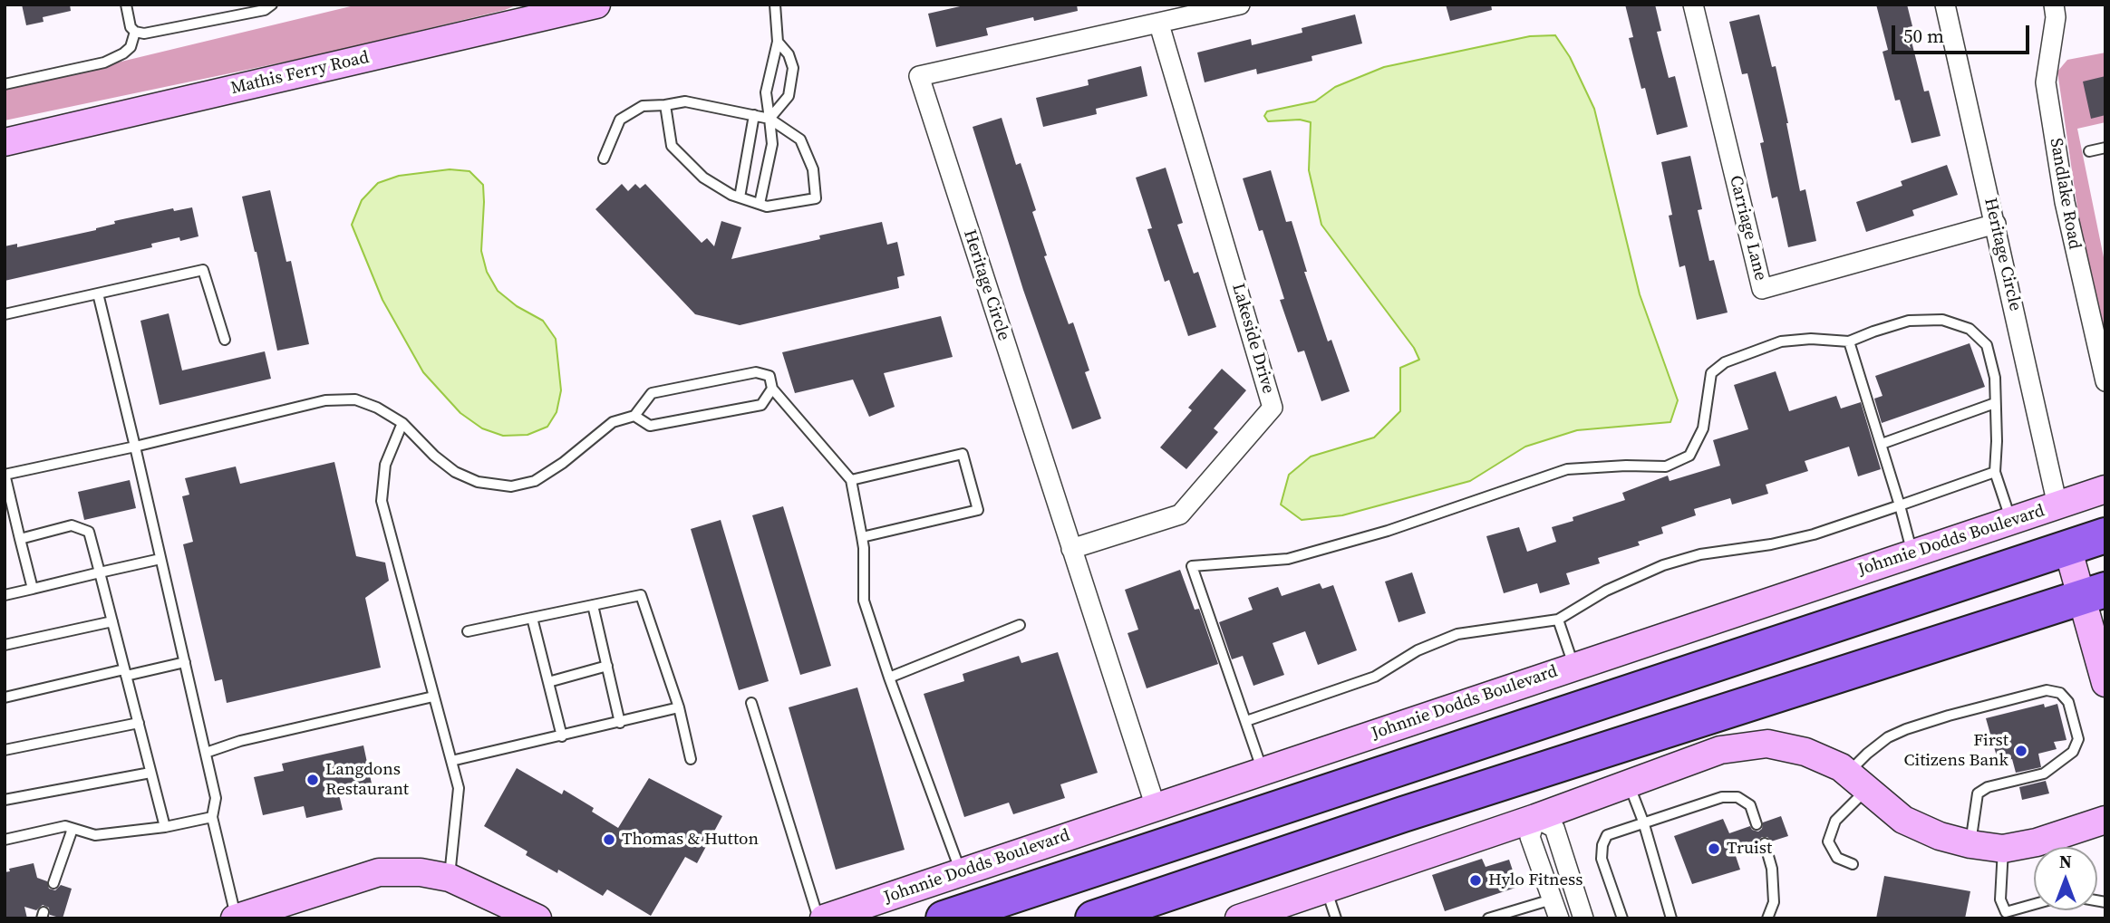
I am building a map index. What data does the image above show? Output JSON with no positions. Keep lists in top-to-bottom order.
{
  "streets": {
    "street": [
      "Mathis Ferry Road",
      "Sandlake Road",
      "Carriage Lane",
      "Heritage Circle",
      "Lakeside Drive",
      "Johnnie Dodds Boulevard"
    ]
  },
  "crossings": [
    ["Carriage Lane", "Heritage Circle"],
    ["Heritage Circle", "Lakeside Drive"],
    ["Heritage Circle", "Johnnie Dodds Boulevard"]
  ],
  "places": [
    "First Citizens Bank",
    "Langdons Restaurant",
    "Thomas & Hutton",
    "Truist",
    "Hylo Fitness"
  ],
  "scale_bar": "50 m",
  "north": "top"
}
